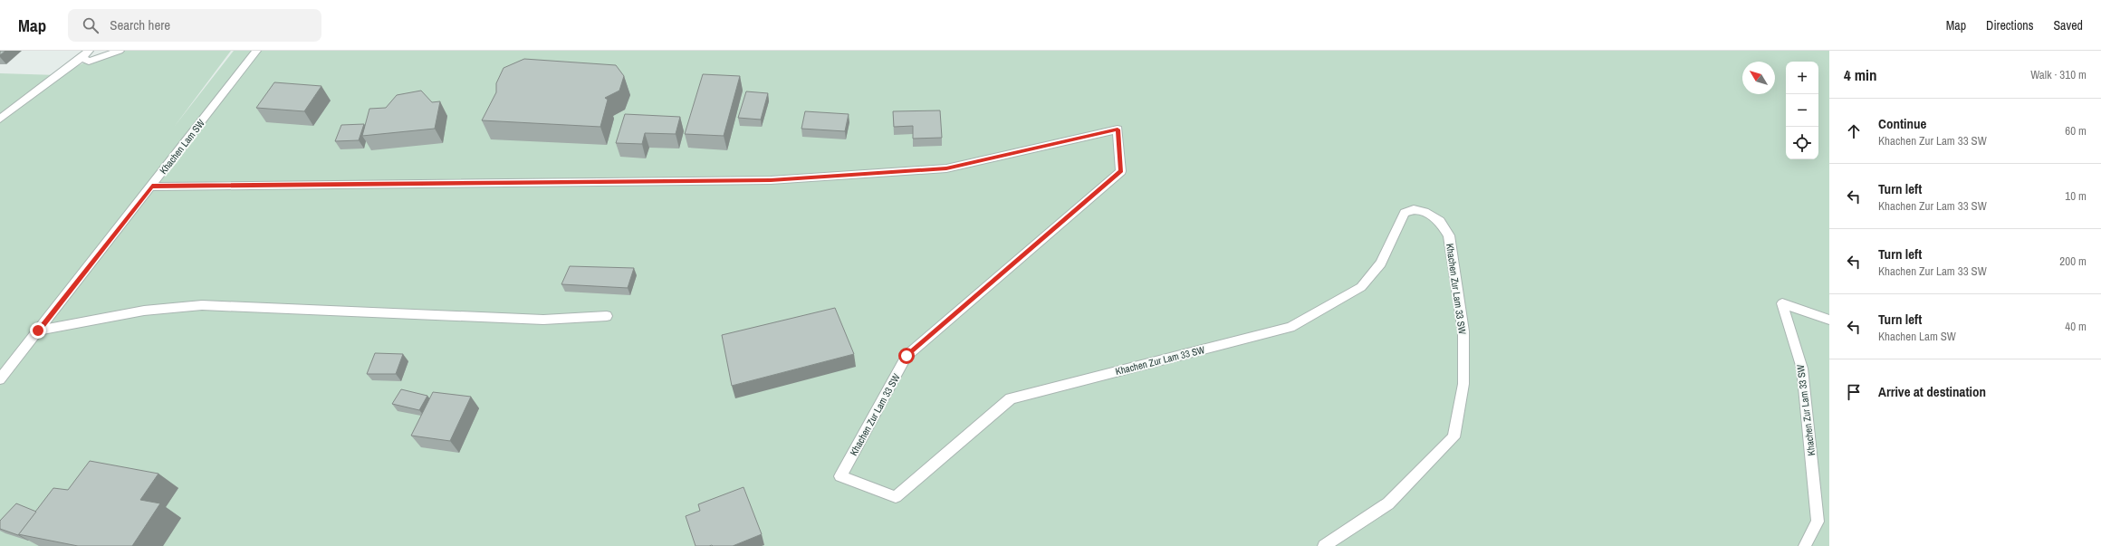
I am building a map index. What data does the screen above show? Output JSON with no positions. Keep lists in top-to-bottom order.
{
  "streets": {
    "street": ["Khachen Lam SW", "Khachen Zur Lam 33 SW"]
  },
  "crossings": [
    ["Khachen Lam SW", "Khachen Zur Lam 33 SW"]
  ],
  "north": "top left",
  "page": {
    "header": "Map",
    "search": "Search here",
    "nav": ["Map", "Directions", "Saved"],
    "heading": ["4 min", "Walk · 310 m"],
    "map_buttons": ["+", "−"],
    "list": [
      ["Continue", "Khachen Zur Lam 33 SW", "60 m"],
      ["Turn left", "Khachen Zur Lam 33 SW", "10 m"],
      ["Turn left", "Khachen Zur Lam 33 SW", "200 m"],
      ["Turn left", "Khachen Lam SW", "40 m"],
      "Arrive at destination"
    ]
  }
}
